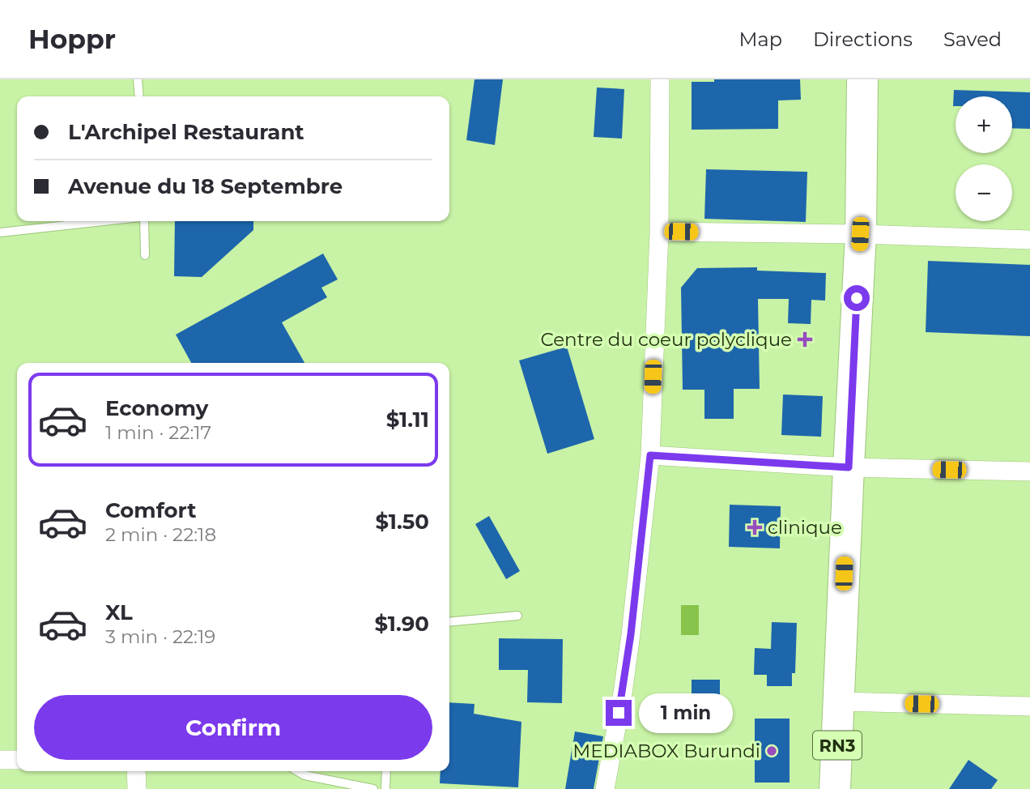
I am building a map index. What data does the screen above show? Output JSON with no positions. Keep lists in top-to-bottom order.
{
  "streets": {
    "highway": ["RN3"]
  },
  "places": {
    "health": ["Centre du coeur polyclique", "clinique"],
    "other": ["MEDIABOX Burundi"]
  },
  "page": {
    "header": "Hoppr",
    "nav": ["Map", "Directions", "Saved"],
    "map_buttons": ["+", "−"],
    "banner": ["L'Archipel Restaurant", "Avenue du 18 Septembre"],
    "list": [
      {
        "name": "Economy",
        "note": "1 min · 22:17",
        "value": "$1.11"
      },
      {
        "name": "Comfort",
        "note": "2 min · 22:18",
        "value": "$1.50"
      },
      {
        "name": "XL",
        "note": "3 min · 22:19",
        "value": "$1.90"
      }
    ],
    "buttons": "Confirm",
    "bubble": "1 min"
  }
}
